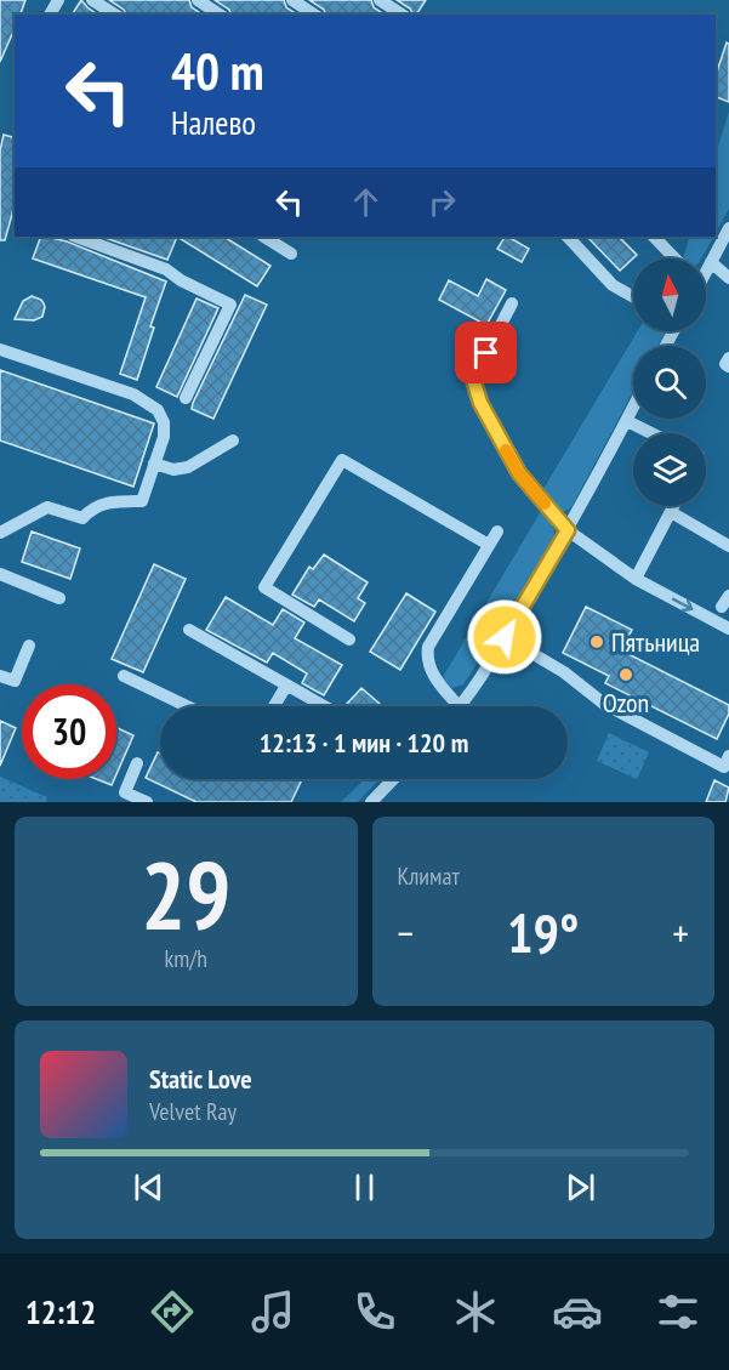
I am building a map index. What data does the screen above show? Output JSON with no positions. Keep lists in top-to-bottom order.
{
  "places": ["Пятьница", "Ozon"],
  "north": "top",
  "page": {
    "turn": ["40 m", "Налево"],
    "limit": "30",
    "trip": "12:13 · 1 мин · 120 m",
    "tile": [
      ["29", "km/h"],
      "Климат"
    ],
    "heat": ["−", "19°", "+"],
    "song": ["Static Love", "Velvet Ray"],
    "tabs": "12:12"
  }
}
